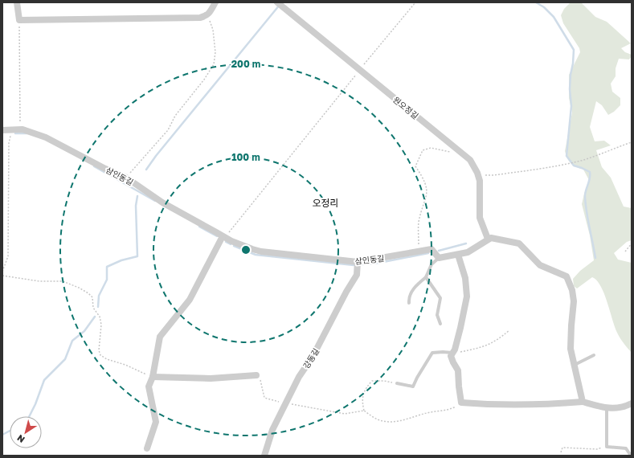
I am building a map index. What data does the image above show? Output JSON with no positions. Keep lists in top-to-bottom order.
{
  "streets": {
    "street": ["원오정길", "삼인동길", "강동길"]
  },
  "crossings": [
    ["삼인동길", "강동길"]
  ],
  "districts": ["오정리"],
  "north": "bottom left",
  "rings": ["200 m", "100 m"]
}
